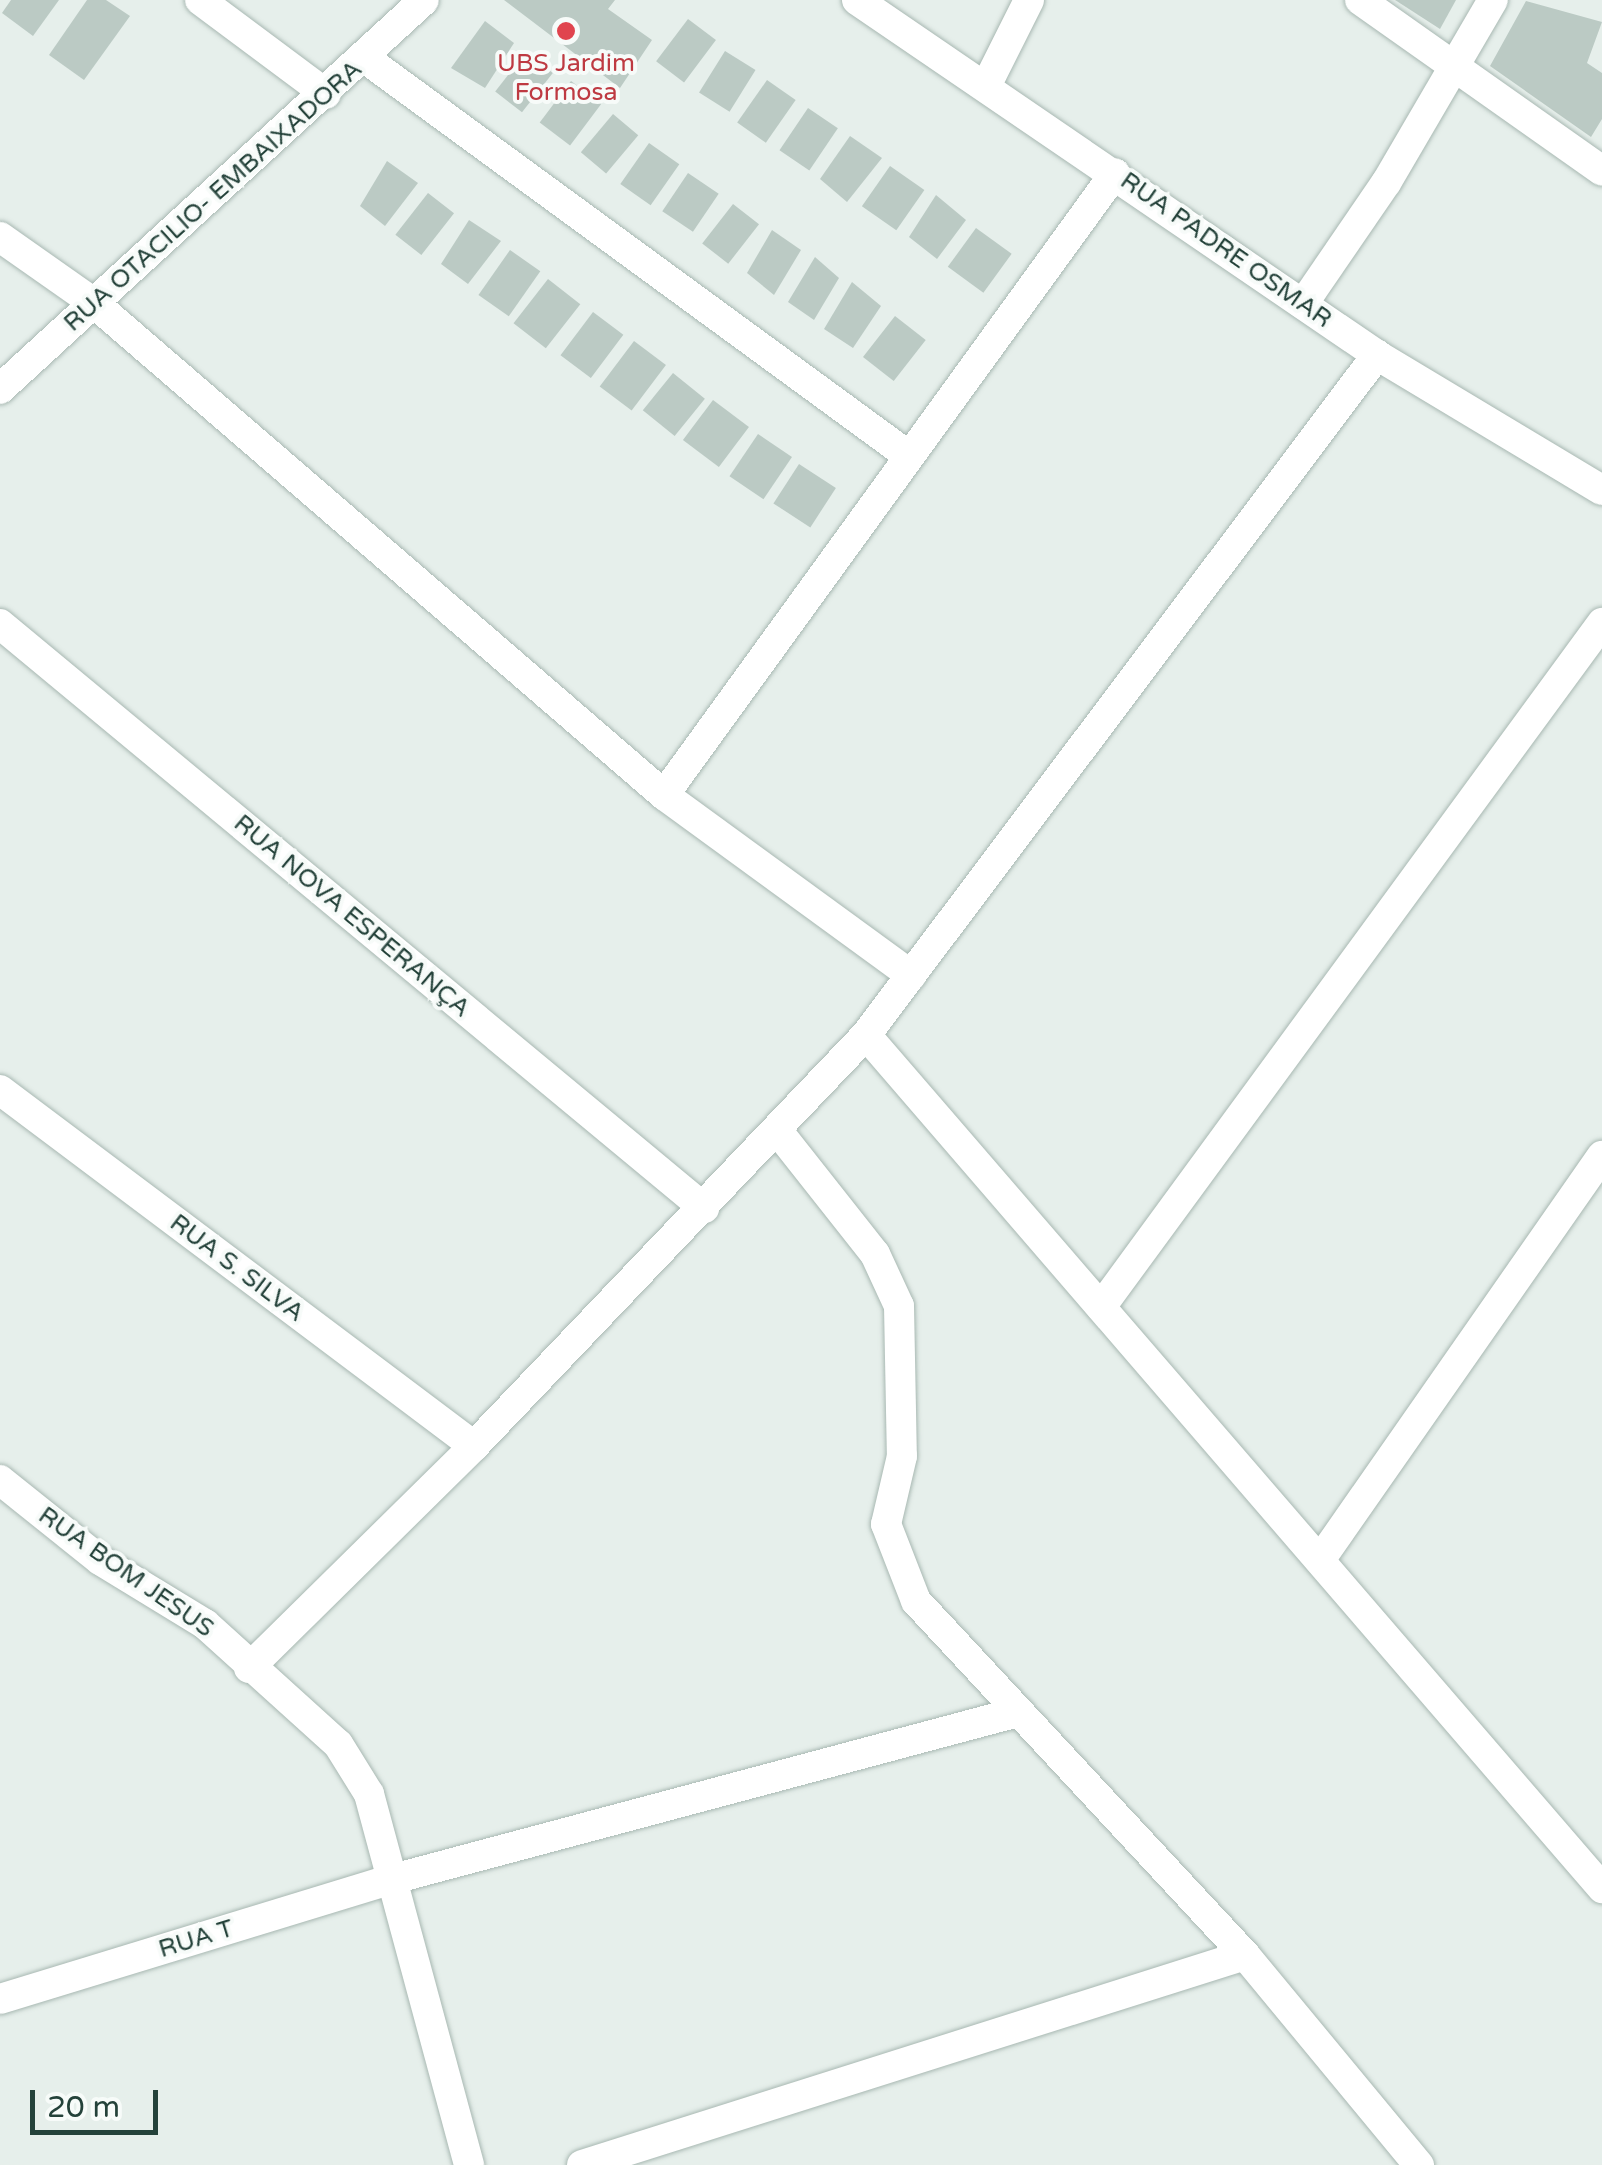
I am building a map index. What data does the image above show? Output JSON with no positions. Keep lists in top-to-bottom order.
{
  "streets": {
    "street": [
      "RUA OTACILIO- EMBAIXADORA",
      "RUA PADRE OSMAR",
      "RUA NOVA ESPERANÇA",
      "RUA S. SILVA",
      "RUA BOM JESUS",
      "RUA T"
    ]
  },
  "crossings": [
    ["RUA BOM JESUS", "RUA T"]
  ],
  "places": ["UBS Jardim Formosa"],
  "scale_bar": "20 m"
}
